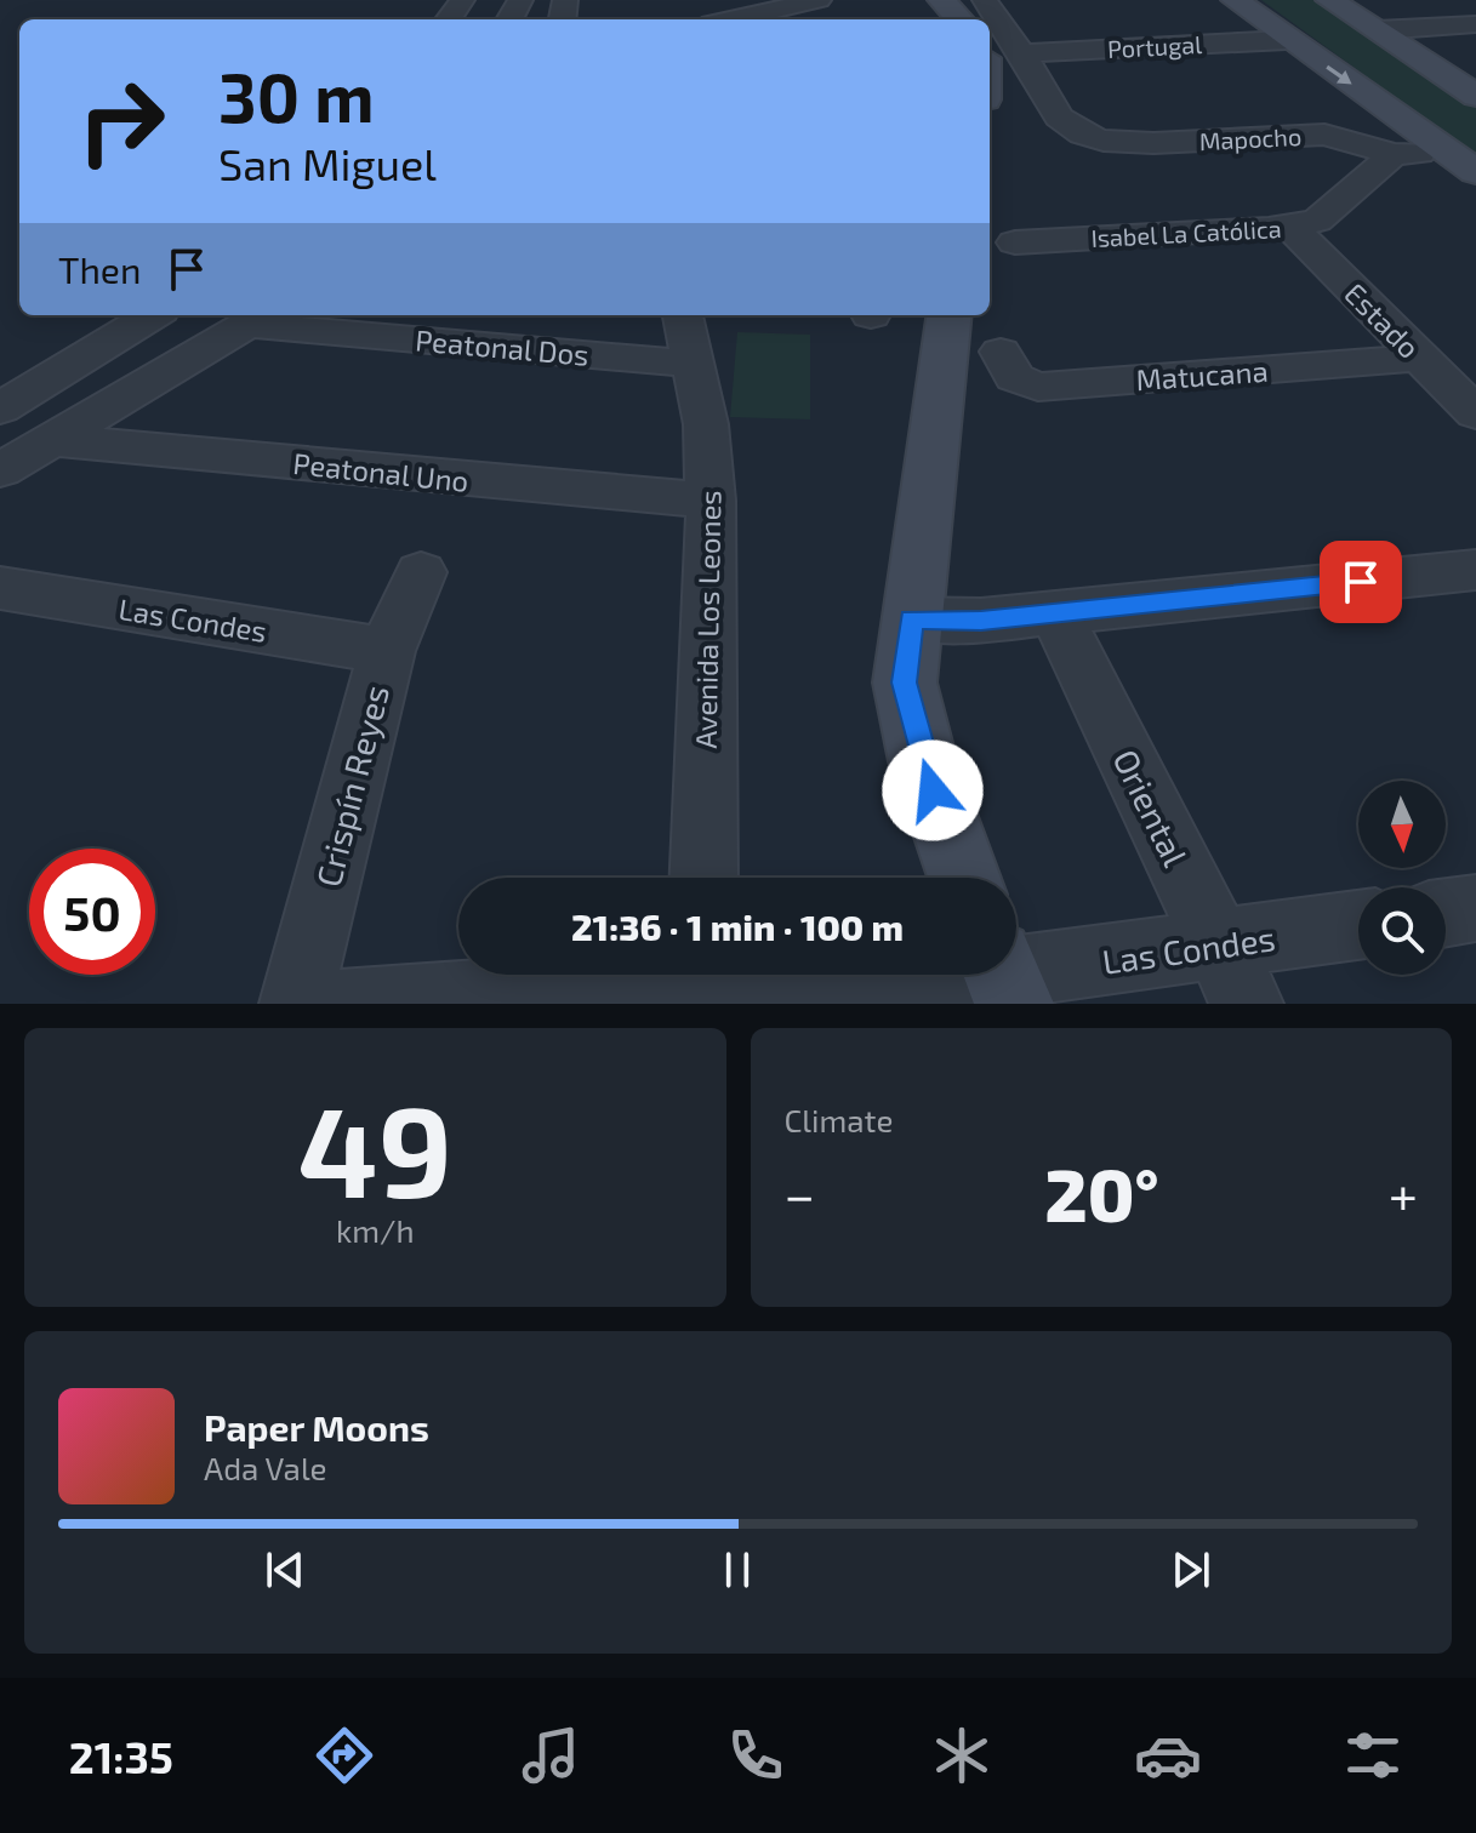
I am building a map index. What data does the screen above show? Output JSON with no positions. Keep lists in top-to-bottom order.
{
  "streets": {
    "street": [
      "Portugal",
      "Mapocho",
      "Isabel La Católica",
      "Estado",
      "Peatonal Dos",
      "Matucana",
      "Peatonal Uno",
      "Las Condes",
      "Avenida Los Leones",
      "Crispín Reyes",
      "Oriental"
    ]
  },
  "crossings": [
    ["Portugal", "Mapocho"],
    ["Mapocho", "Isabel La Católica"],
    ["Isabel La Católica", "Estado"],
    ["Estado", "Matucana"],
    ["Peatonal Dos", "Avenida Los Leones"],
    ["Peatonal Uno", "Avenida Los Leones"],
    ["Las Condes", "Crispín Reyes"],
    ["Las Condes", "Oriental"]
  ],
  "north": "bottom",
  "page": {
    "turn": ["30 m", "San Miguel"],
    "then": "Then",
    "limit": "50",
    "trip": "21:36 · 1 min · 100 m",
    "tile": [
      ["49", "km/h"],
      "Climate"
    ],
    "heat": ["−", "20°", "+"],
    "song": ["Paper Moons", "Ada Vale"],
    "tabs": "21:35"
  }
}
